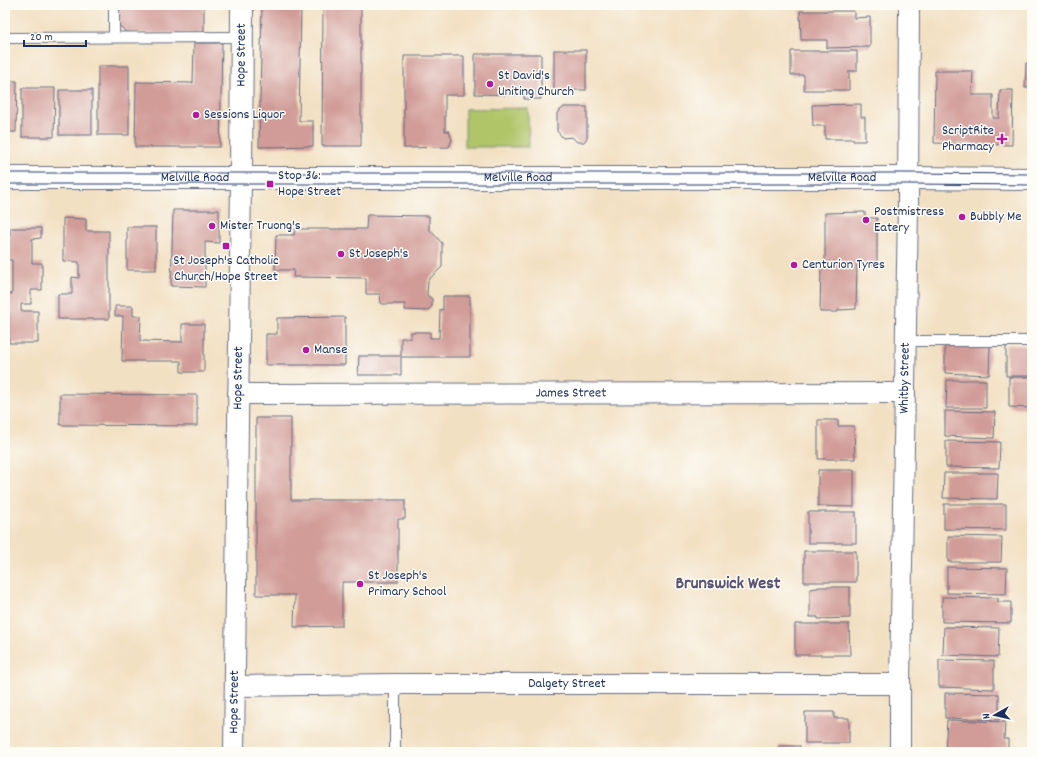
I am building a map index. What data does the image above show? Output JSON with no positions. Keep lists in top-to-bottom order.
{
  "streets": {
    "main road": ["Hope Street", "Melville Road"],
    "street": ["Whitby Street", "James Street", "Dalgety Street"]
  },
  "crossings": [
    ["Hope Street", "Melville Road"],
    ["Hope Street", "James Street"],
    ["Hope Street", "Dalgety Street"],
    ["Melville Road", "Whitby Street"],
    ["Whitby Street", "James Street"],
    ["Whitby Street", "Dalgety Street"]
  ],
  "districts": ["Brunswick West"],
  "places": {
    "other": [
      "St David's Uniting Church",
      "Sessions Liquor",
      "Bubbly Me",
      "Postmistress Eatery",
      "Mister Truong's",
      "St Joseph's",
      "Centurion Tyres",
      "Manse",
      "St Joseph's Primary School"
    ],
    "health": ["ScriptRite Pharmacy"],
    "transit": ["Stop 36: Hope Street", "St Joseph's Catholic Church/Hope Street"]
  },
  "scale_bar": "20 m",
  "north": "left"
}
